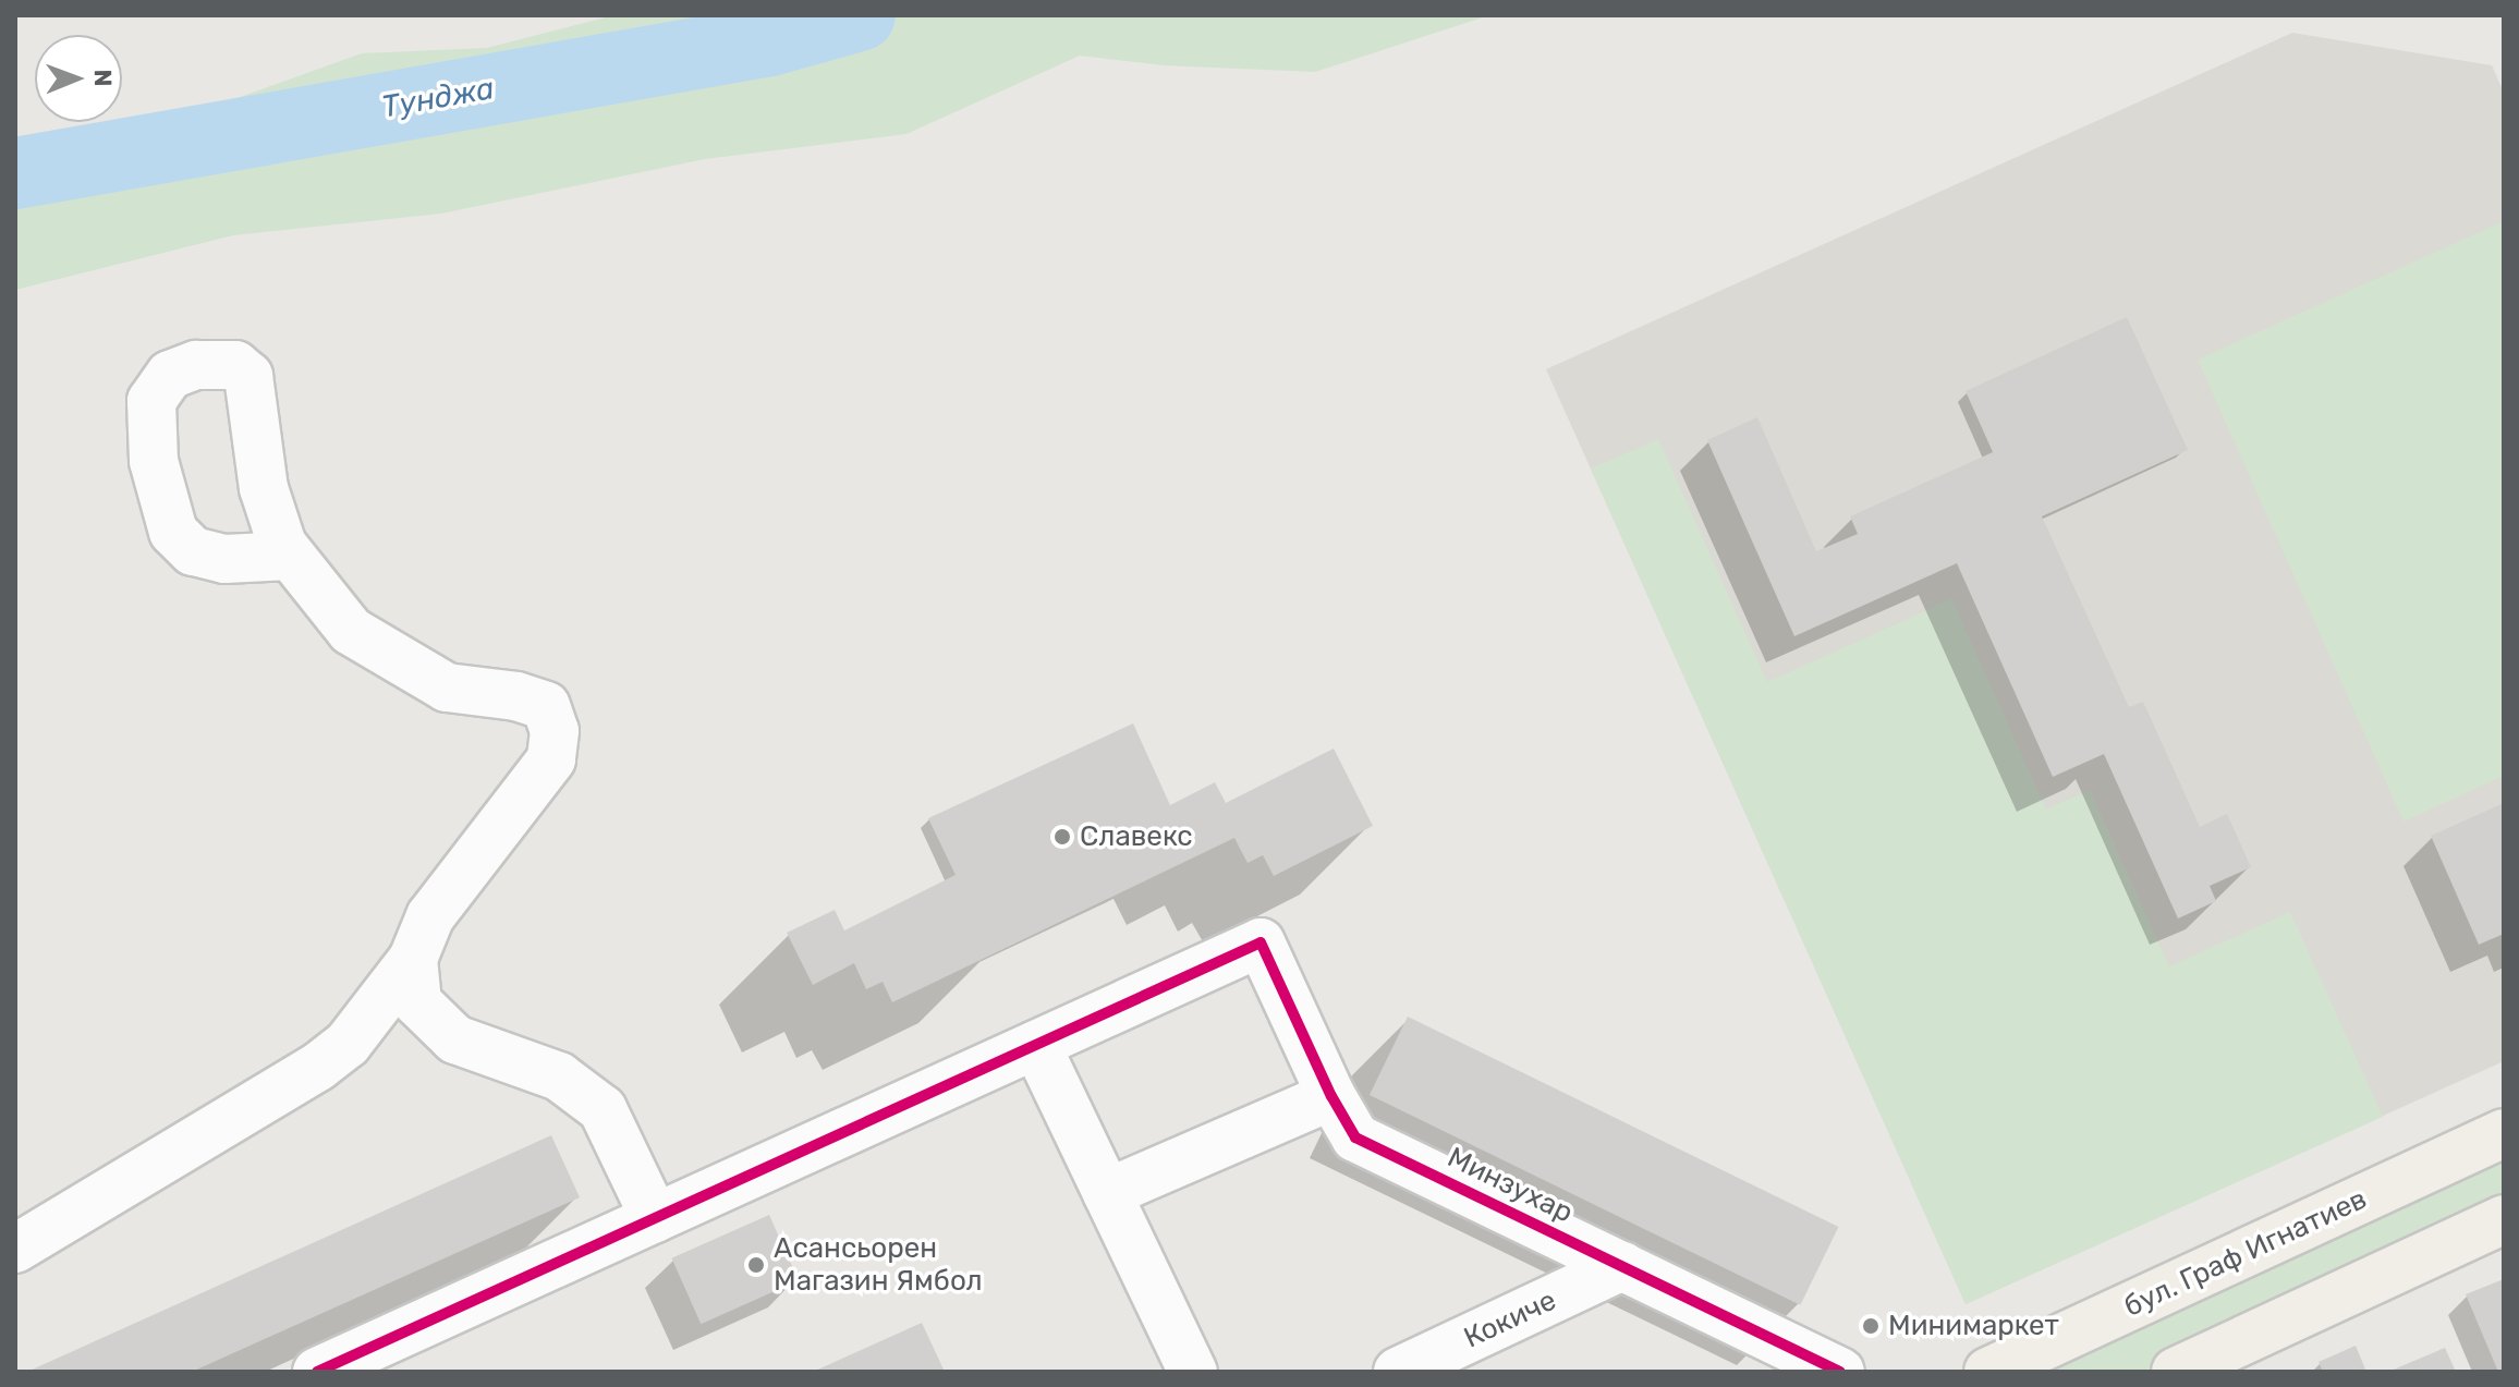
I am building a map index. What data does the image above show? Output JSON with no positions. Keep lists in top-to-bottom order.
{
  "streets": {
    "main road": ["бул. Граф Игнатиев"],
    "street": ["Минзухар", "Кокиче"]
  },
  "crossings": [
    ["Минзухар", "Кокиче"]
  ],
  "water": ["Тунджа"],
  "places": ["Славекс", "Асансьорен Магазин Ямбол", "Минимаркет"],
  "north": "right"
}
